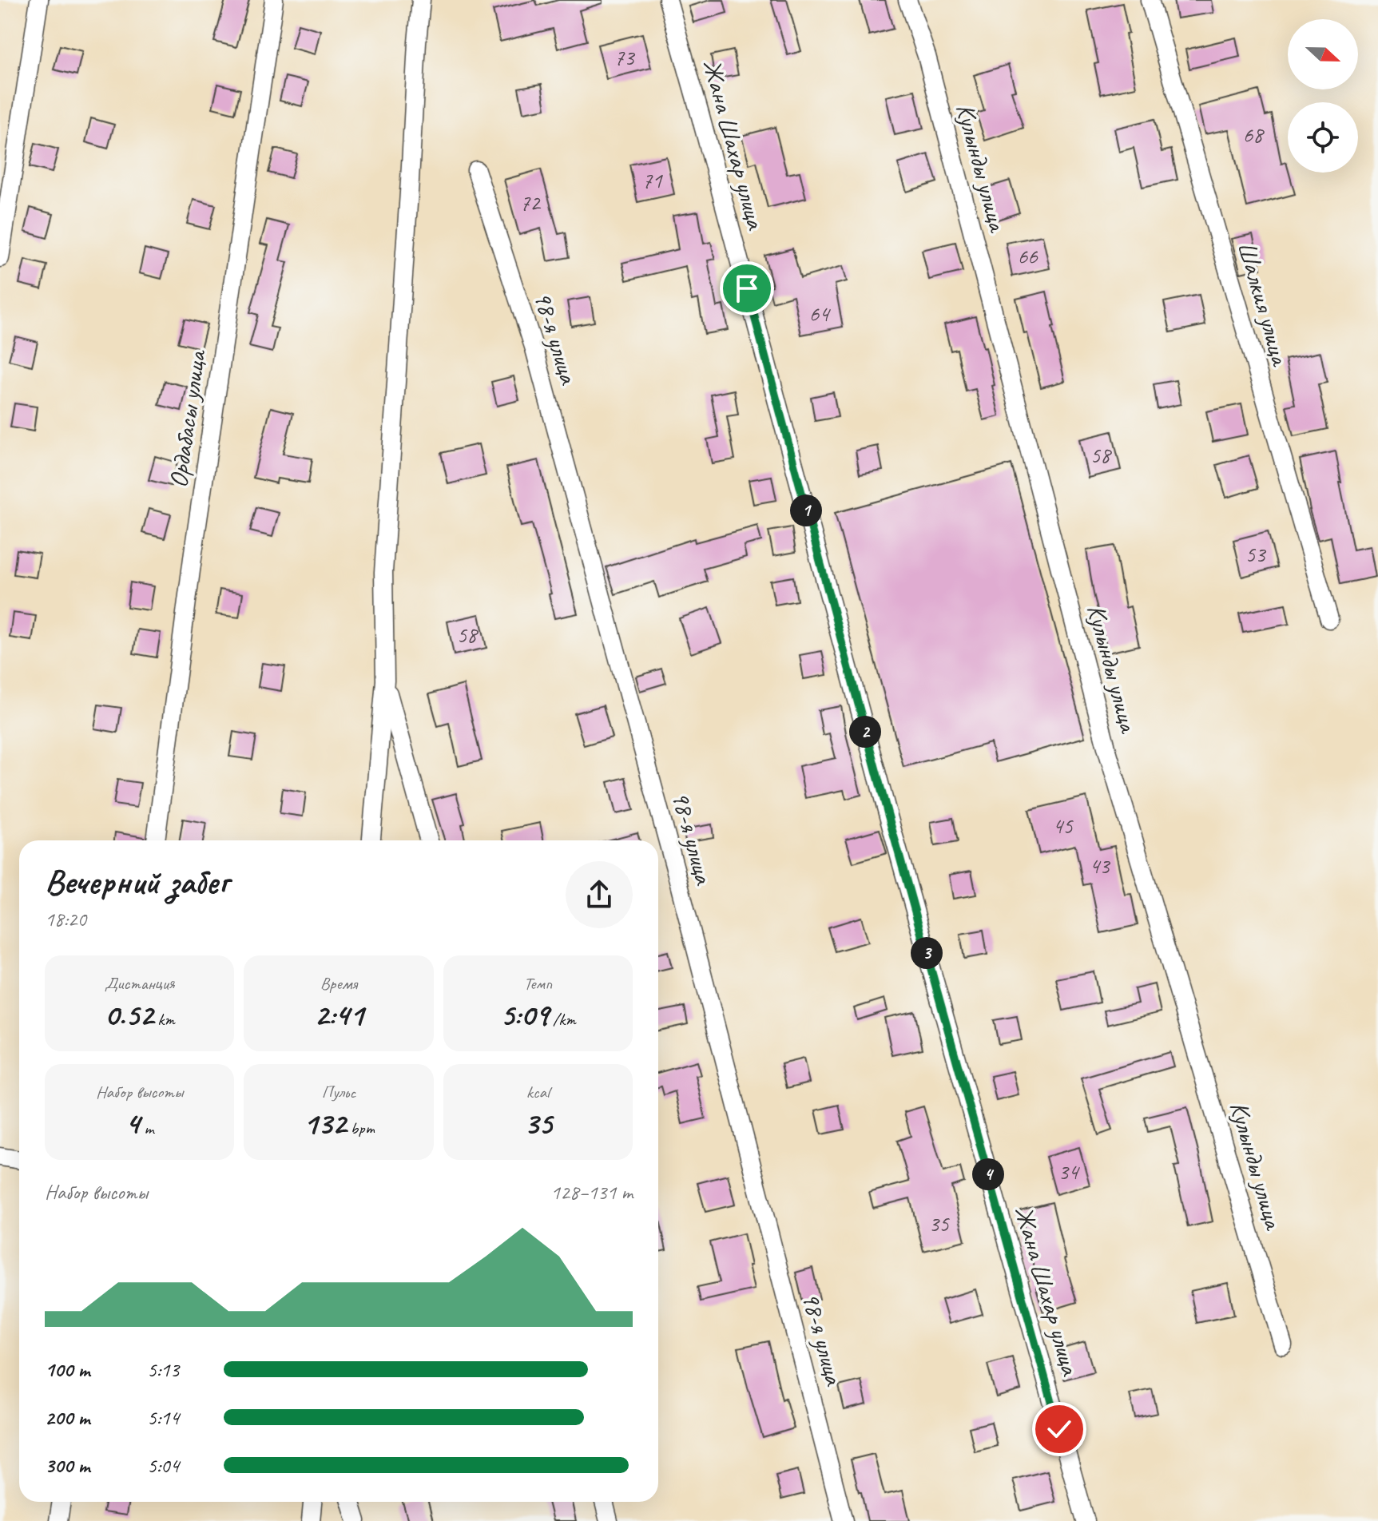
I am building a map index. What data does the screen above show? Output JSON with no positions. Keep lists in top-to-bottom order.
{
  "streets": {
    "street": [
      "Жана Шахар улица",
      "Кулынды улица",
      "Шалкия улица",
      "98-я улица",
      "Ордабасы улица"
    ]
  },
  "house_numbers": [
    "73",
    "68",
    "71",
    "72",
    "66",
    "64",
    "58",
    "53",
    "58",
    "45",
    "43",
    "34",
    "35"
  ],
  "north": "right",
  "page": {
    "pins": [
      "1",
      "2",
      "3",
      "4"
    ],
    "heading": ["Вечерний забег", "18:20"],
    "stats": [
      ["Дистанция", "0.52 km"],
      ["Время", "2:41"],
      ["Темп", "5:09 /km"],
      ["Набор высоты", "4 m"],
      ["Пульс", "132 bpm"],
      ["kcal", "35"]
    ],
    "chart": ["Набор высоты", "128–131 m"],
    "list": [
      {
        "name": "100 m",
        "note": "5:13"
      },
      {
        "name": "200 m",
        "note": "5:14"
      },
      {
        "name": "300 m",
        "note": "5:04"
      }
    ]
  }
}
